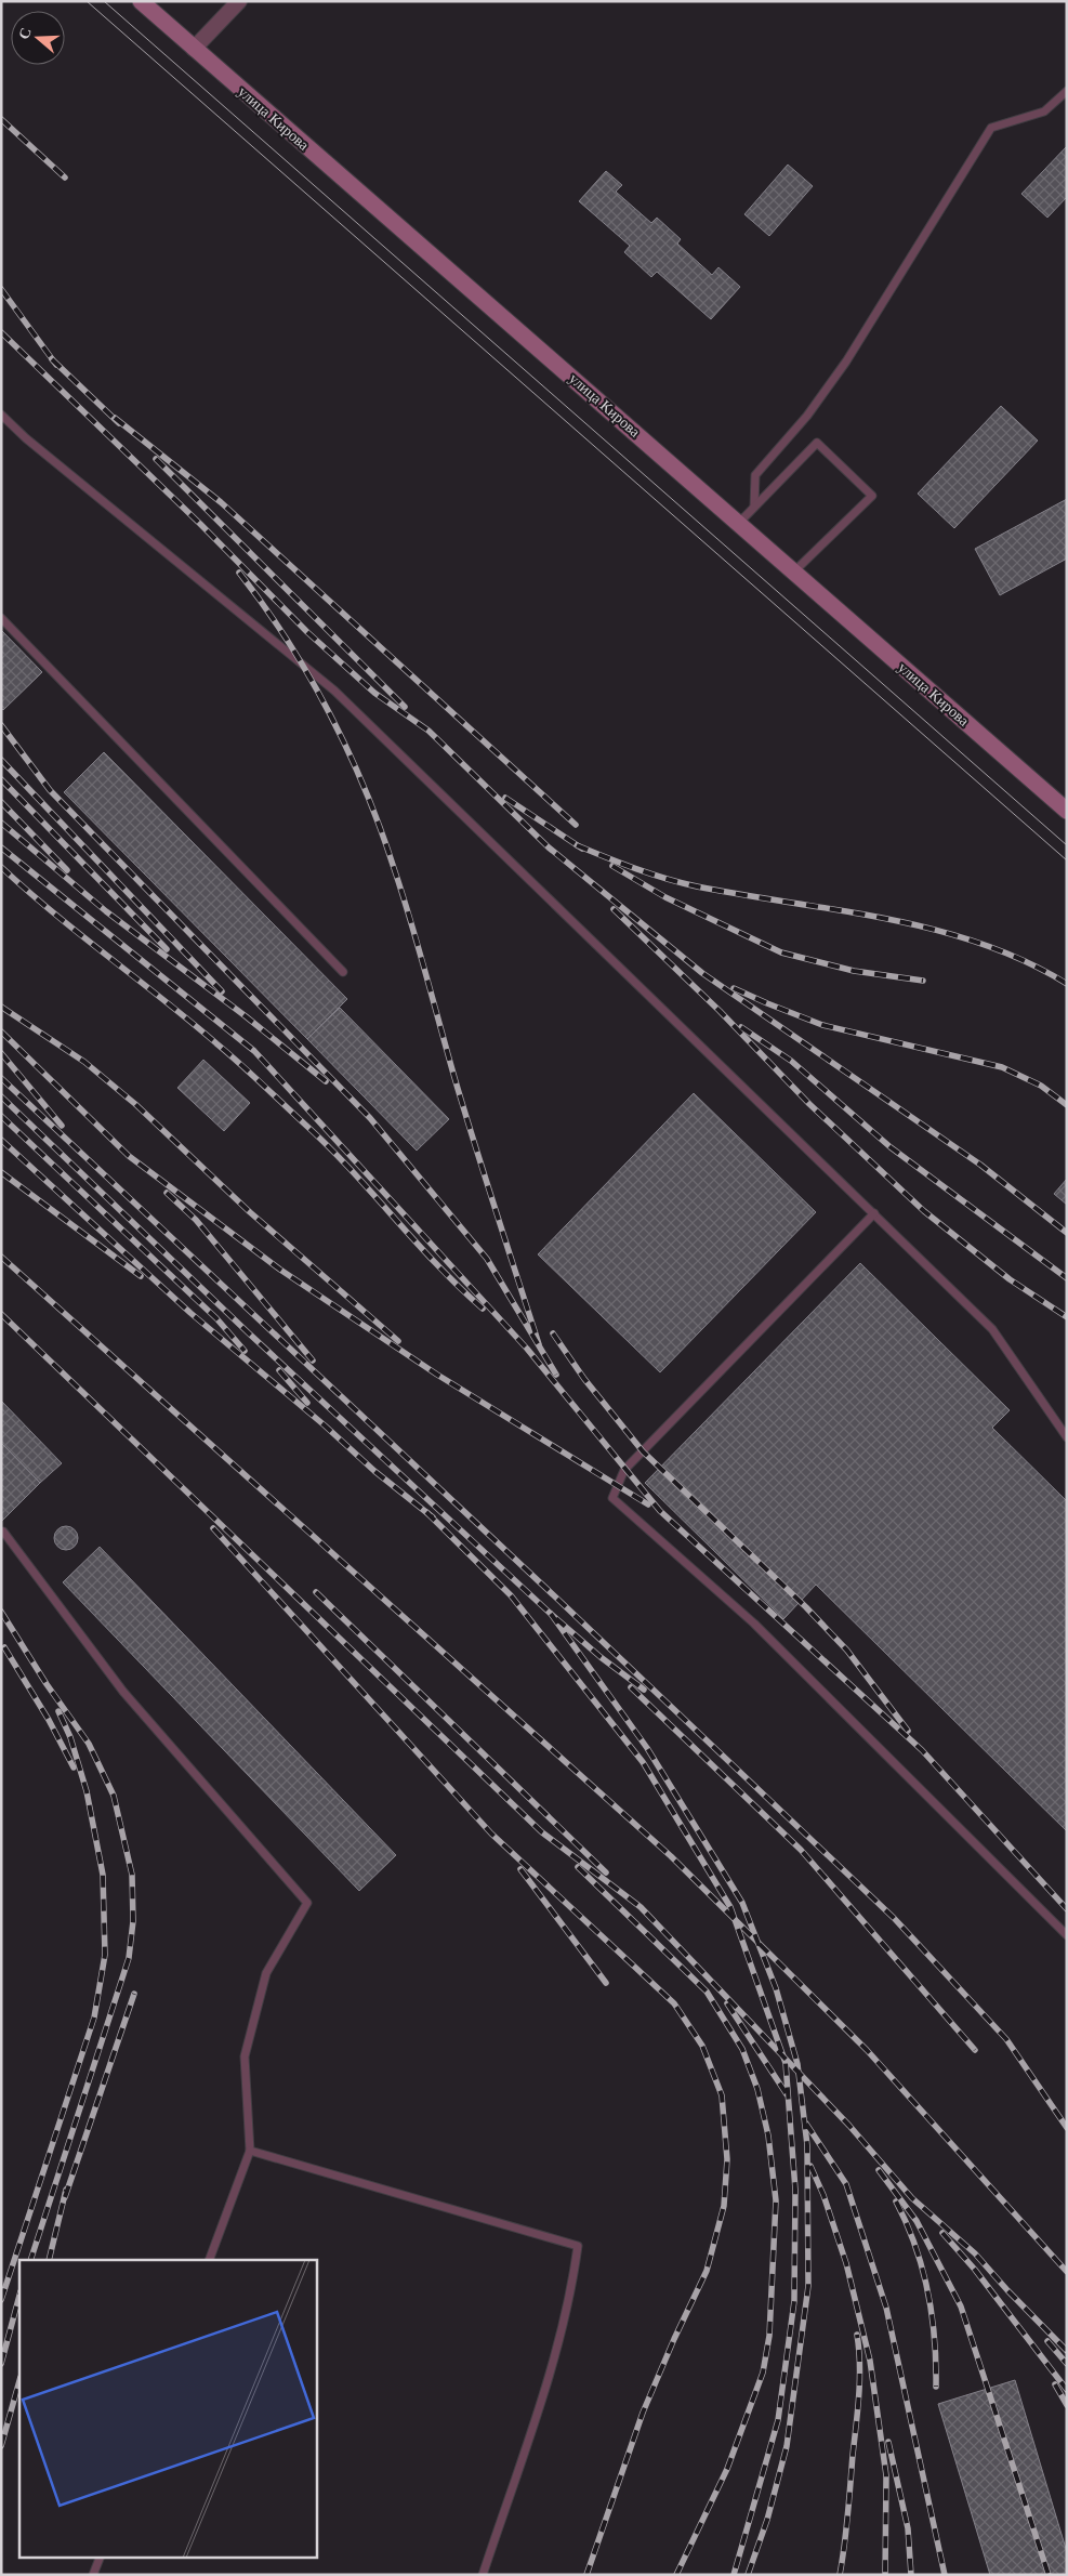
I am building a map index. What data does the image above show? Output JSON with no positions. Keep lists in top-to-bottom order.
{
  "streets": {
    "main road": ["улица Кирова"]
  },
  "north": "left"
}
